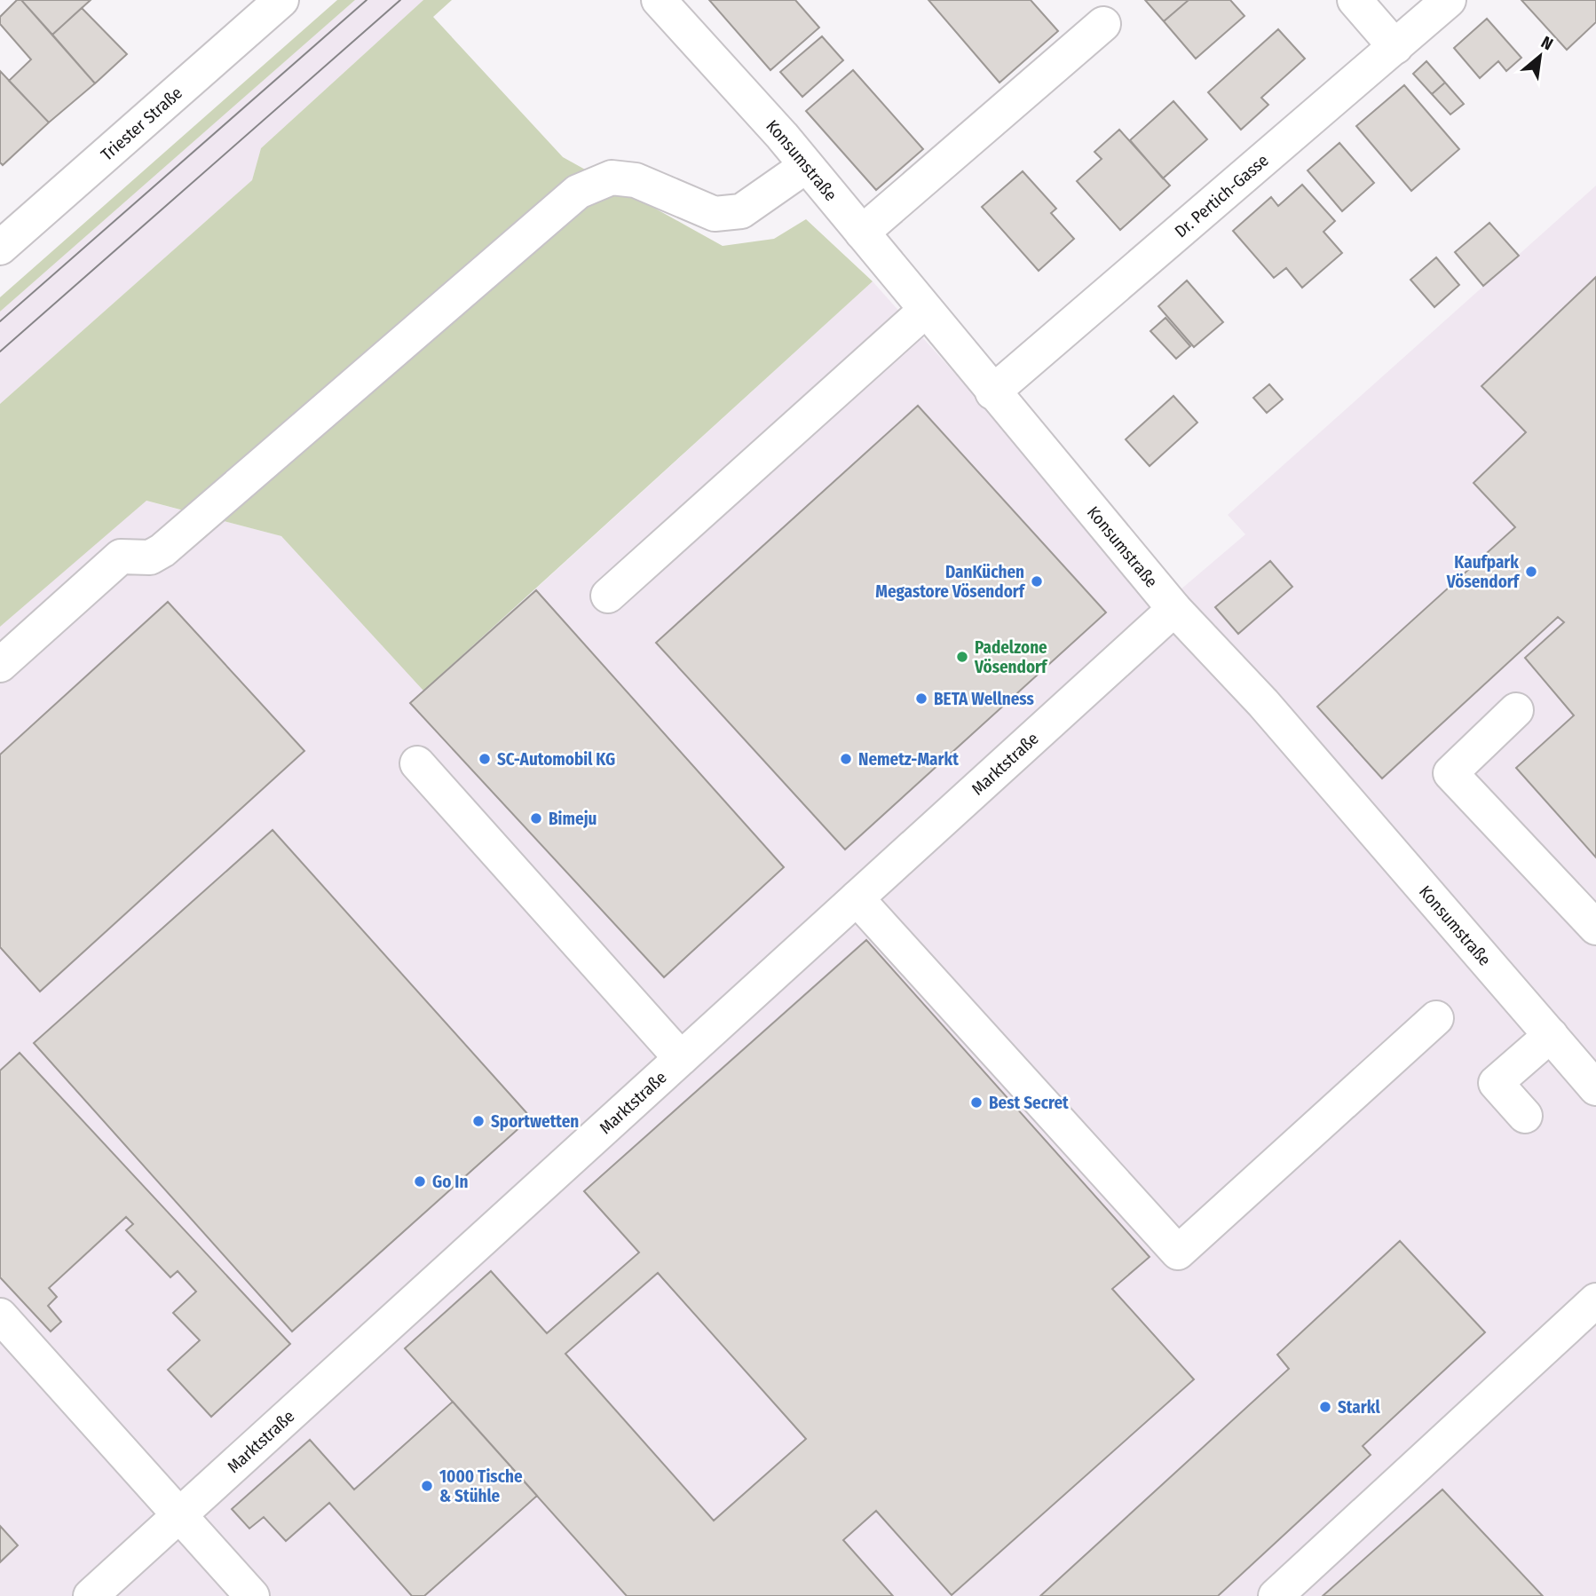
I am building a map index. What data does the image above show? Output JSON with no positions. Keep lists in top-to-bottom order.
{
  "streets": {
    "street": [
      "Triester Straße",
      "Konsumstraße",
      "Dr. Pertich-Gasse",
      "Marktstraße"
    ]
  },
  "crossings": [
    ["Konsumstraße", "Dr. Pertich-Gasse"],
    ["Konsumstraße", "Marktstraße"]
  ],
  "places": [
    "Kaufpark Vösendorf",
    "DanKüchen Megastore Vösendorf",
    "Padelzone Vösendorf",
    "BETA Wellness",
    "SC-Automobil KG",
    "Nemetz-Markt",
    "Bimeju",
    "Best Secret",
    "Sportwetten",
    "Go In",
    "Starkl",
    "1000 Tische & Stühle"
  ],
  "north": "top right"
}
